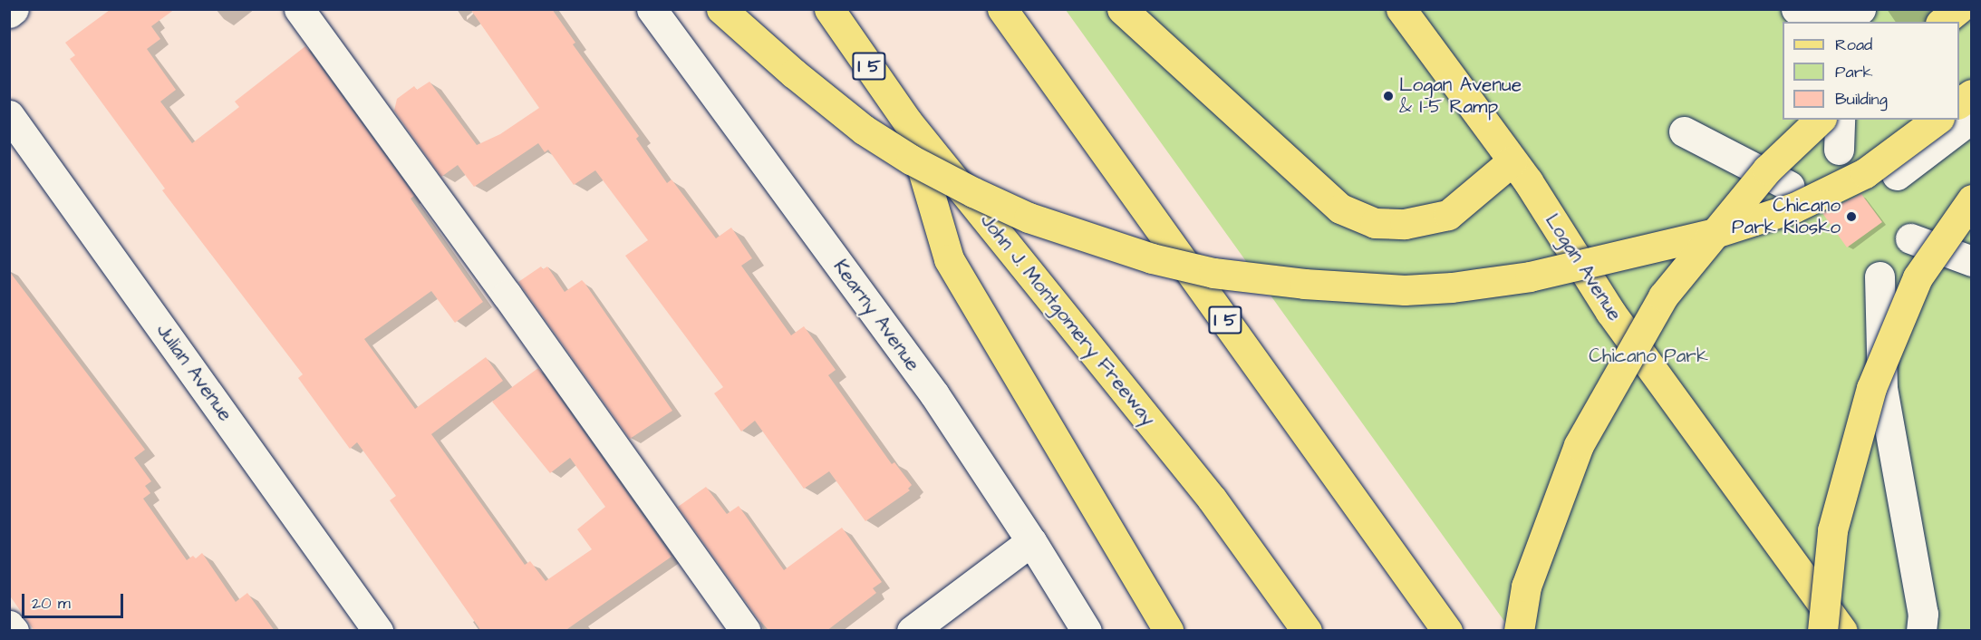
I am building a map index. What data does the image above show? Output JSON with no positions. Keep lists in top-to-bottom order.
{
  "streets": {
    "main road": ["I 5", "Logan Avenue", "John J. Montgomery Freeway"],
    "street": ["Kearny Avenue", "Julian Avenue"]
  },
  "parks": ["Chicano Park"],
  "places": ["Logan Avenue & I-5 Ramp", "Chicano Park Kiosko"],
  "legend": ["Road", "Park", "Building"],
  "scale_bar": "20 m"
}
